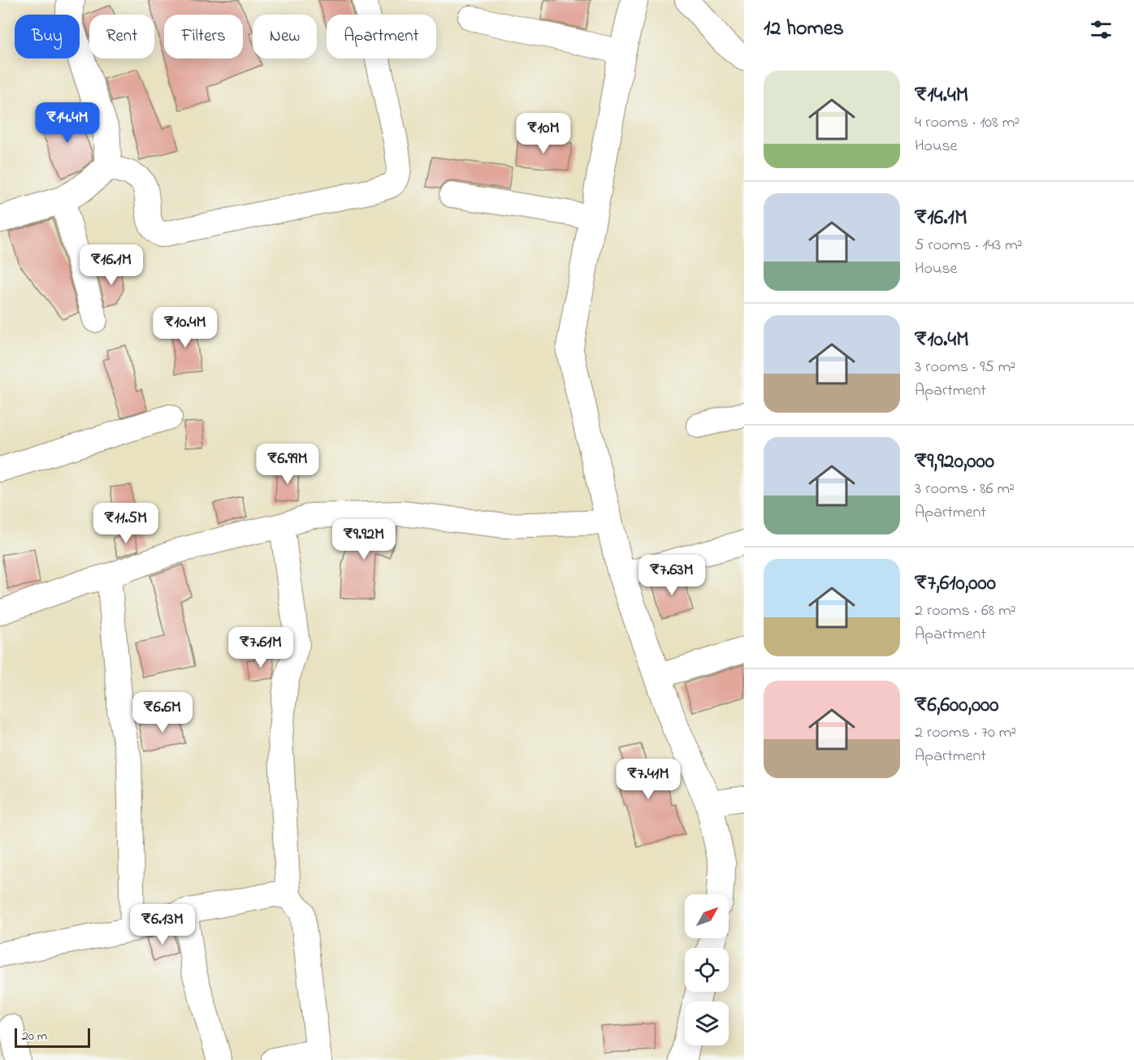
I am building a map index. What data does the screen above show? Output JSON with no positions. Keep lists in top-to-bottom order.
{
  "scale_bar": "20 m",
  "north": "top right",
  "page": {
    "heading": "12 homes",
    "chip": [
      "Buy",
      "Rent",
      "Filters",
      "New",
      "Apartment"
    ],
    "list": [
      {
        "name": "₹14.4M",
        "note": "4 rooms · 108 m² · House"
      },
      {
        "name": "₹16.1M",
        "note": "5 rooms · 143 m² · House"
      },
      {
        "name": "₹10.4M",
        "note": "3 rooms · 95 m² · Apartment"
      },
      {
        "name": "₹9,920,000",
        "note": "3 rooms · 86 m² · Apartment"
      },
      {
        "name": "₹7,610,000",
        "note": "2 rooms · 68 m² · Apartment"
      },
      {
        "name": "₹6,600,000",
        "note": "2 rooms · 70 m² · Apartment"
      }
    ],
    "price": [
      "₹14.4M",
      "₹10M",
      "₹16.1M",
      "₹10.4M",
      "₹6.99M",
      "₹11.5M",
      "₹9.92M",
      "₹7.63M",
      "₹7.61M",
      "₹6.6M",
      "₹7.41M",
      "₹6.13M"
    ],
    "scale": "20 m"
  }
}
